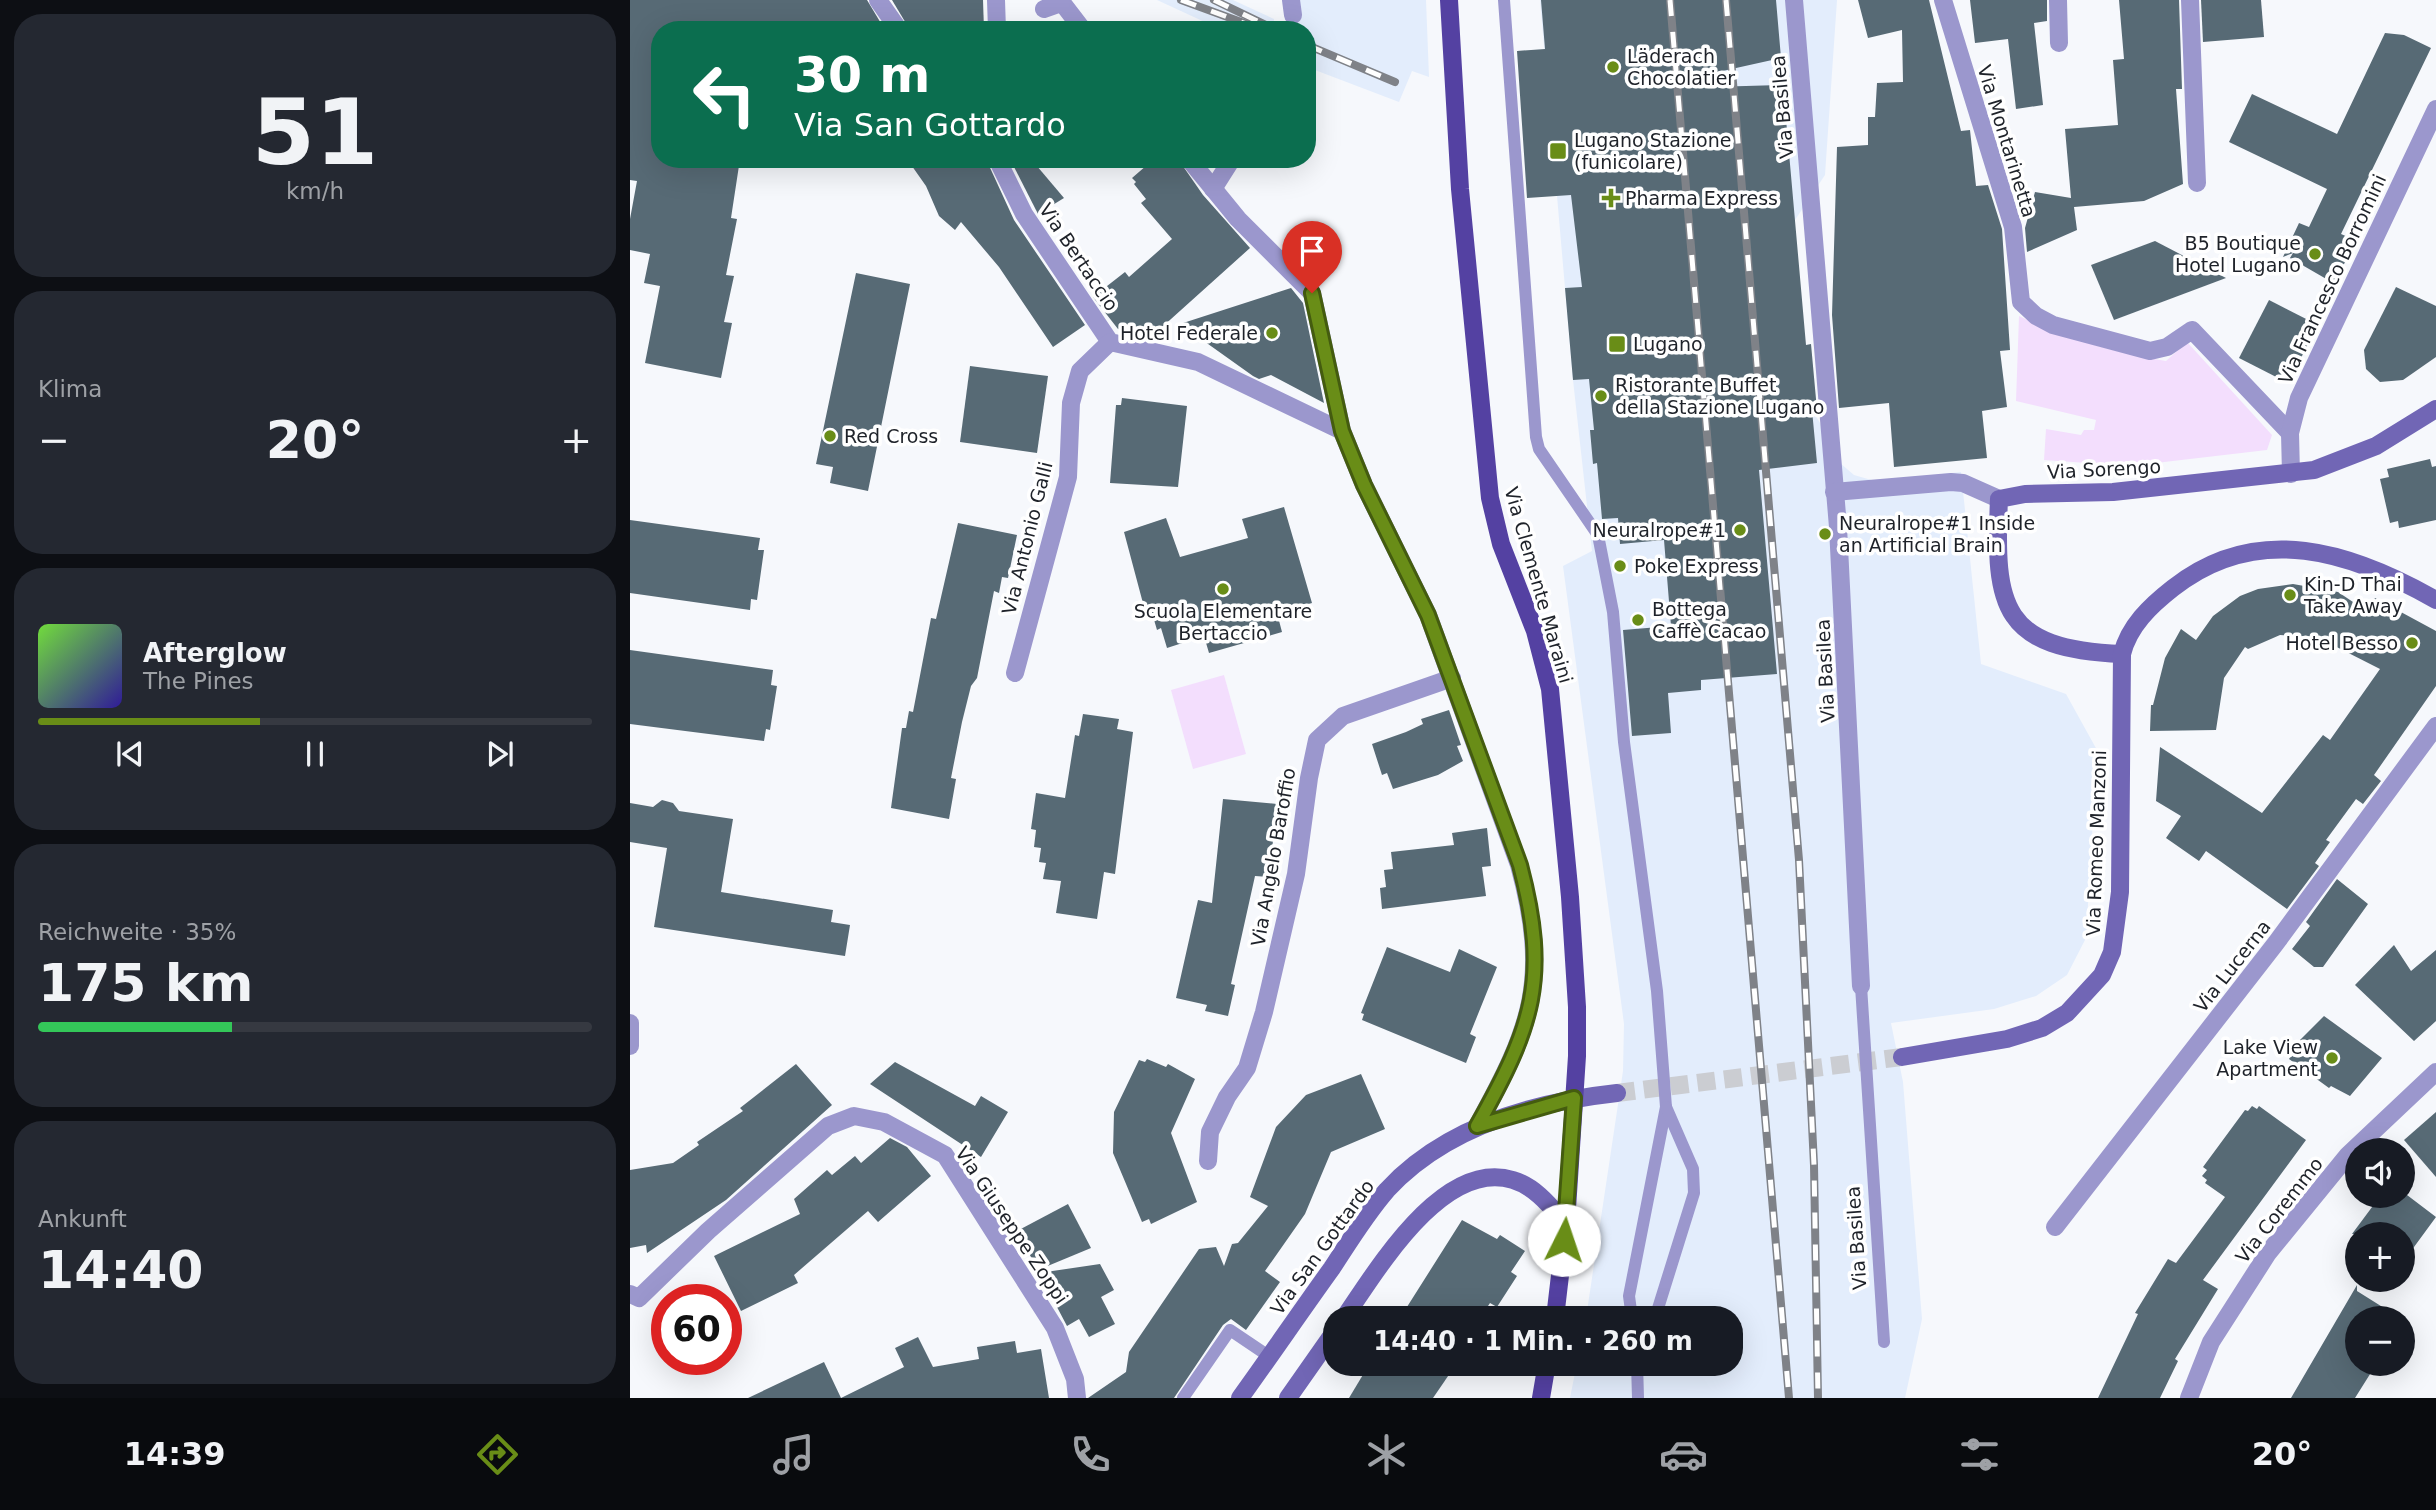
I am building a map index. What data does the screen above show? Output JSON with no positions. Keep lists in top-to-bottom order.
{
  "streets": {
    "main road": [
      "Via Sorengo",
      "Via Clemente Maraini",
      "Via Romeo Manzoni",
      "Via San Gottardo"
    ],
    "street": [
      "Via Basilea",
      "Via Montarinetta",
      "Via Bertaccio",
      "Via Francesco Borromini",
      "Via Antonio Galli",
      "Via Angelo Baroffio",
      "Via Lucerna",
      "Via Coremmo",
      "Via Giuseppe Zoppi"
    ]
  },
  "crossings": [
    ["Via Montarinetta", "Via Francesco Borromini"],
    ["Via Bertaccio", "Via Antonio Galli"],
    ["Via Francesco Borromini", "Via Sorengo"],
    ["Via Clemente Maraini", "Via San Gottardo"]
  ],
  "places": {
    "other": [
      "Läderach Chocolatier",
      "B5 Boutique Hotel Lugano",
      "Hotel Federale",
      "Ristorante Buffet della Stazione Lugano",
      "Red Cross",
      "Neuralrope#1",
      "Neuralrope#1 Inside an Artificial Brain",
      "Poke Express",
      "Scuola Elementare Bertaccio",
      "Kin-D Thai Take Away",
      "Bottega Caffè Cacao",
      "Hotel Besso",
      "Lake View Apartment"
    ],
    "transit": ["Lugano Stazione (funicolare)", "Lugano"],
    "health": ["Pharma Express"]
  },
  "page": {
    "tile": [
      ["51", "km/h"],
      "Klima",
      ["Reichweite · 35%", "175 km"],
      ["Ankunft", "14:40"]
    ],
    "turn": ["30 m", "Via San Gottardo"],
    "heat": ["−", "20°", "+"],
    "song": ["Afterglow", "The Pines"],
    "map_buttons": ["+", "−"],
    "limit": "60",
    "trip": "14:40 · 1 Min. · 260 m",
    "tabs": ["14:39", "20°"]
  }
}
